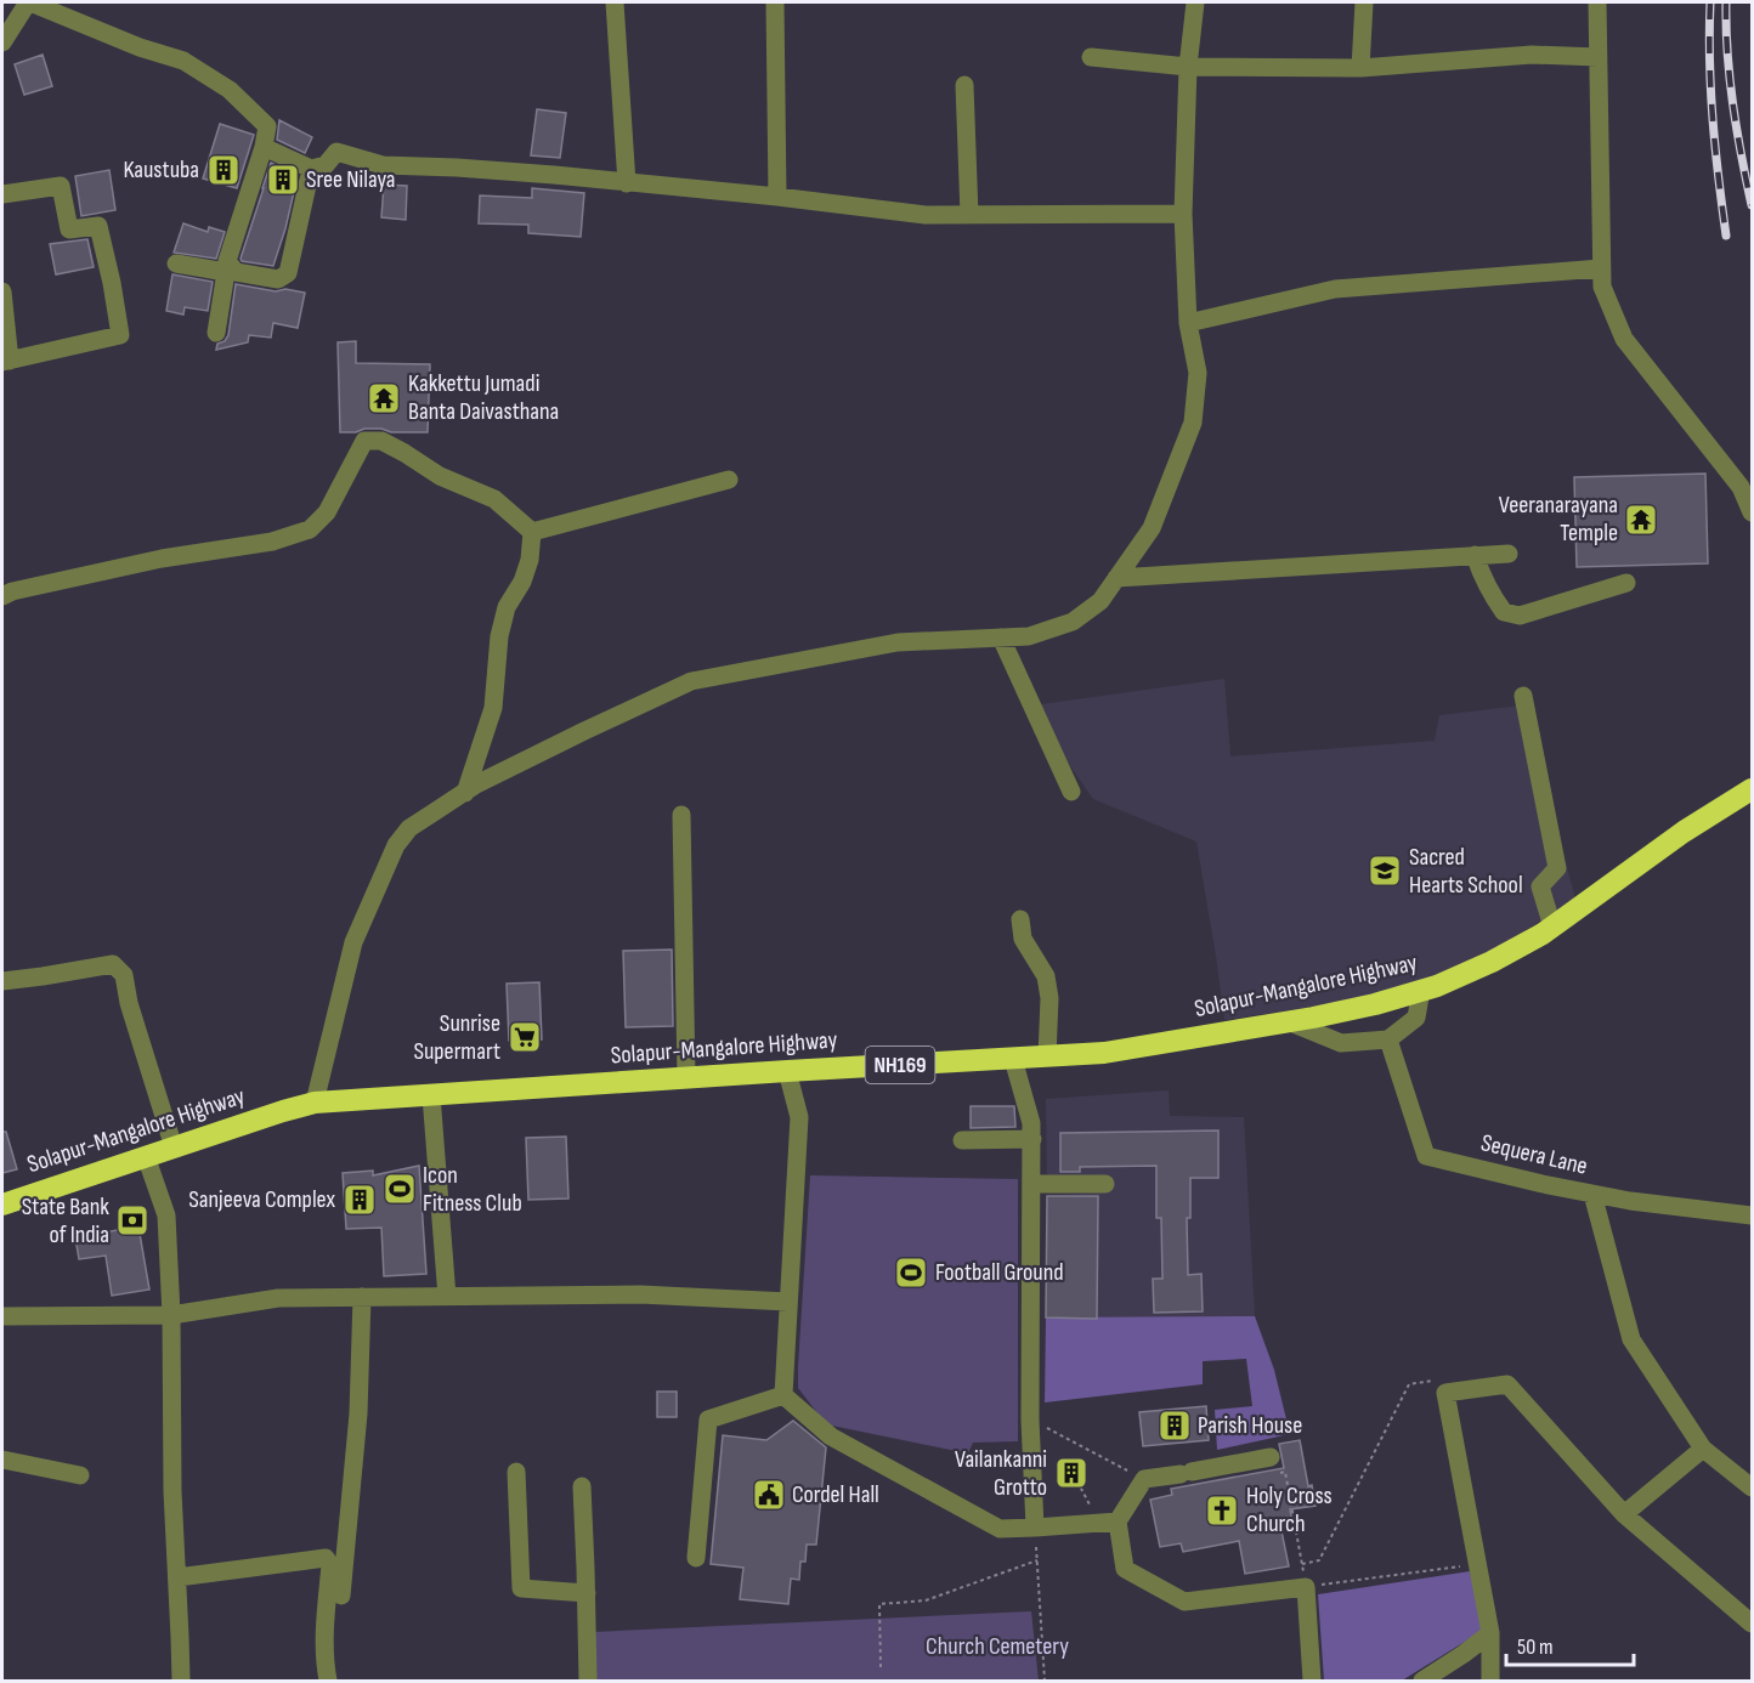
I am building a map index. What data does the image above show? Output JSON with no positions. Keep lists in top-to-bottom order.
{
  "streets": {
    "highway": ["Solapur-Mangalore Highway", "NH169"],
    "street": ["Sequera Lane"]
  },
  "parks": ["Church Cemetery"],
  "places": {
    "building": [
      "Kaustuba",
      "Sree Nilaya",
      "Sanjeeva Complex",
      "Parish House",
      "Vailankanni Grotto"
    ],
    "temple": ["Kakkettu Jumadi Banta Daivasthana", "Veeranarayana Temple"],
    "school or university": ["Sacred Hearts School"],
    "supermarket": ["Sunrise Supermart"],
    "sports": ["Icon Fitness Club", "Football Ground"],
    "bank": ["State Bank of India"],
    "public building": ["Cordel Hall"],
    "church": ["Holy Cross Church"]
  },
  "scale_bar": "50 m"
}
